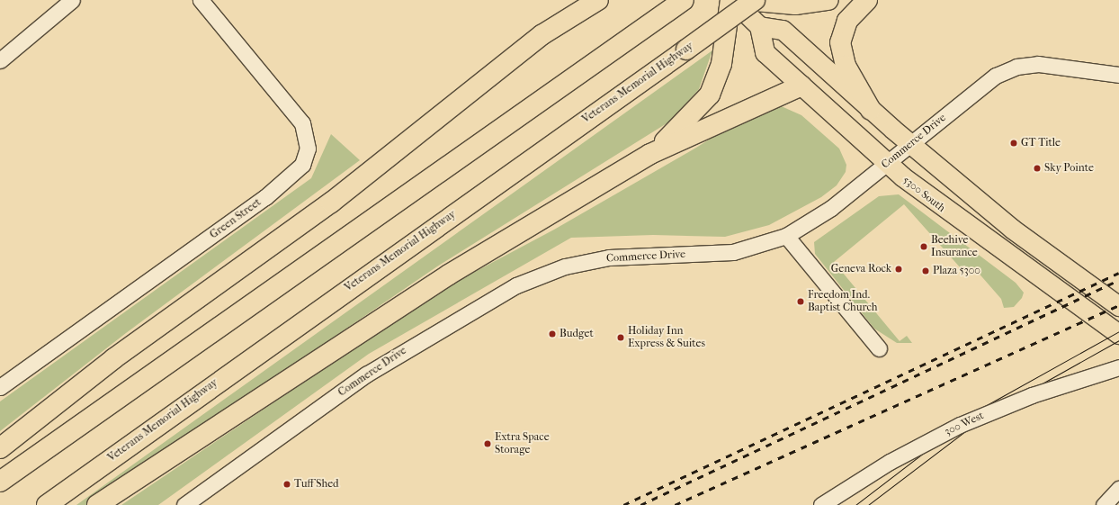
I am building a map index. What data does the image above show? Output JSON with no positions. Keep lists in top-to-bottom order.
{
  "streets": {
    "highway": ["Veterans Memorial Highway"],
    "main road": ["5300 South"],
    "street": ["Commerce Drive", "Green Street", "300 West"]
  },
  "crossings": [
    ["Commerce Drive", "5300 South"]
  ],
  "places": [
    "GT Title",
    "Sky Pointe",
    "Beehive Insurance",
    "Geneva Rock",
    "Plaza 5300",
    "Freedom Ind. Baptist Church",
    "Budget",
    "Holiday Inn Express & Suites",
    "Extra Space Storage",
    "Tuff Shed"
  ]
}
